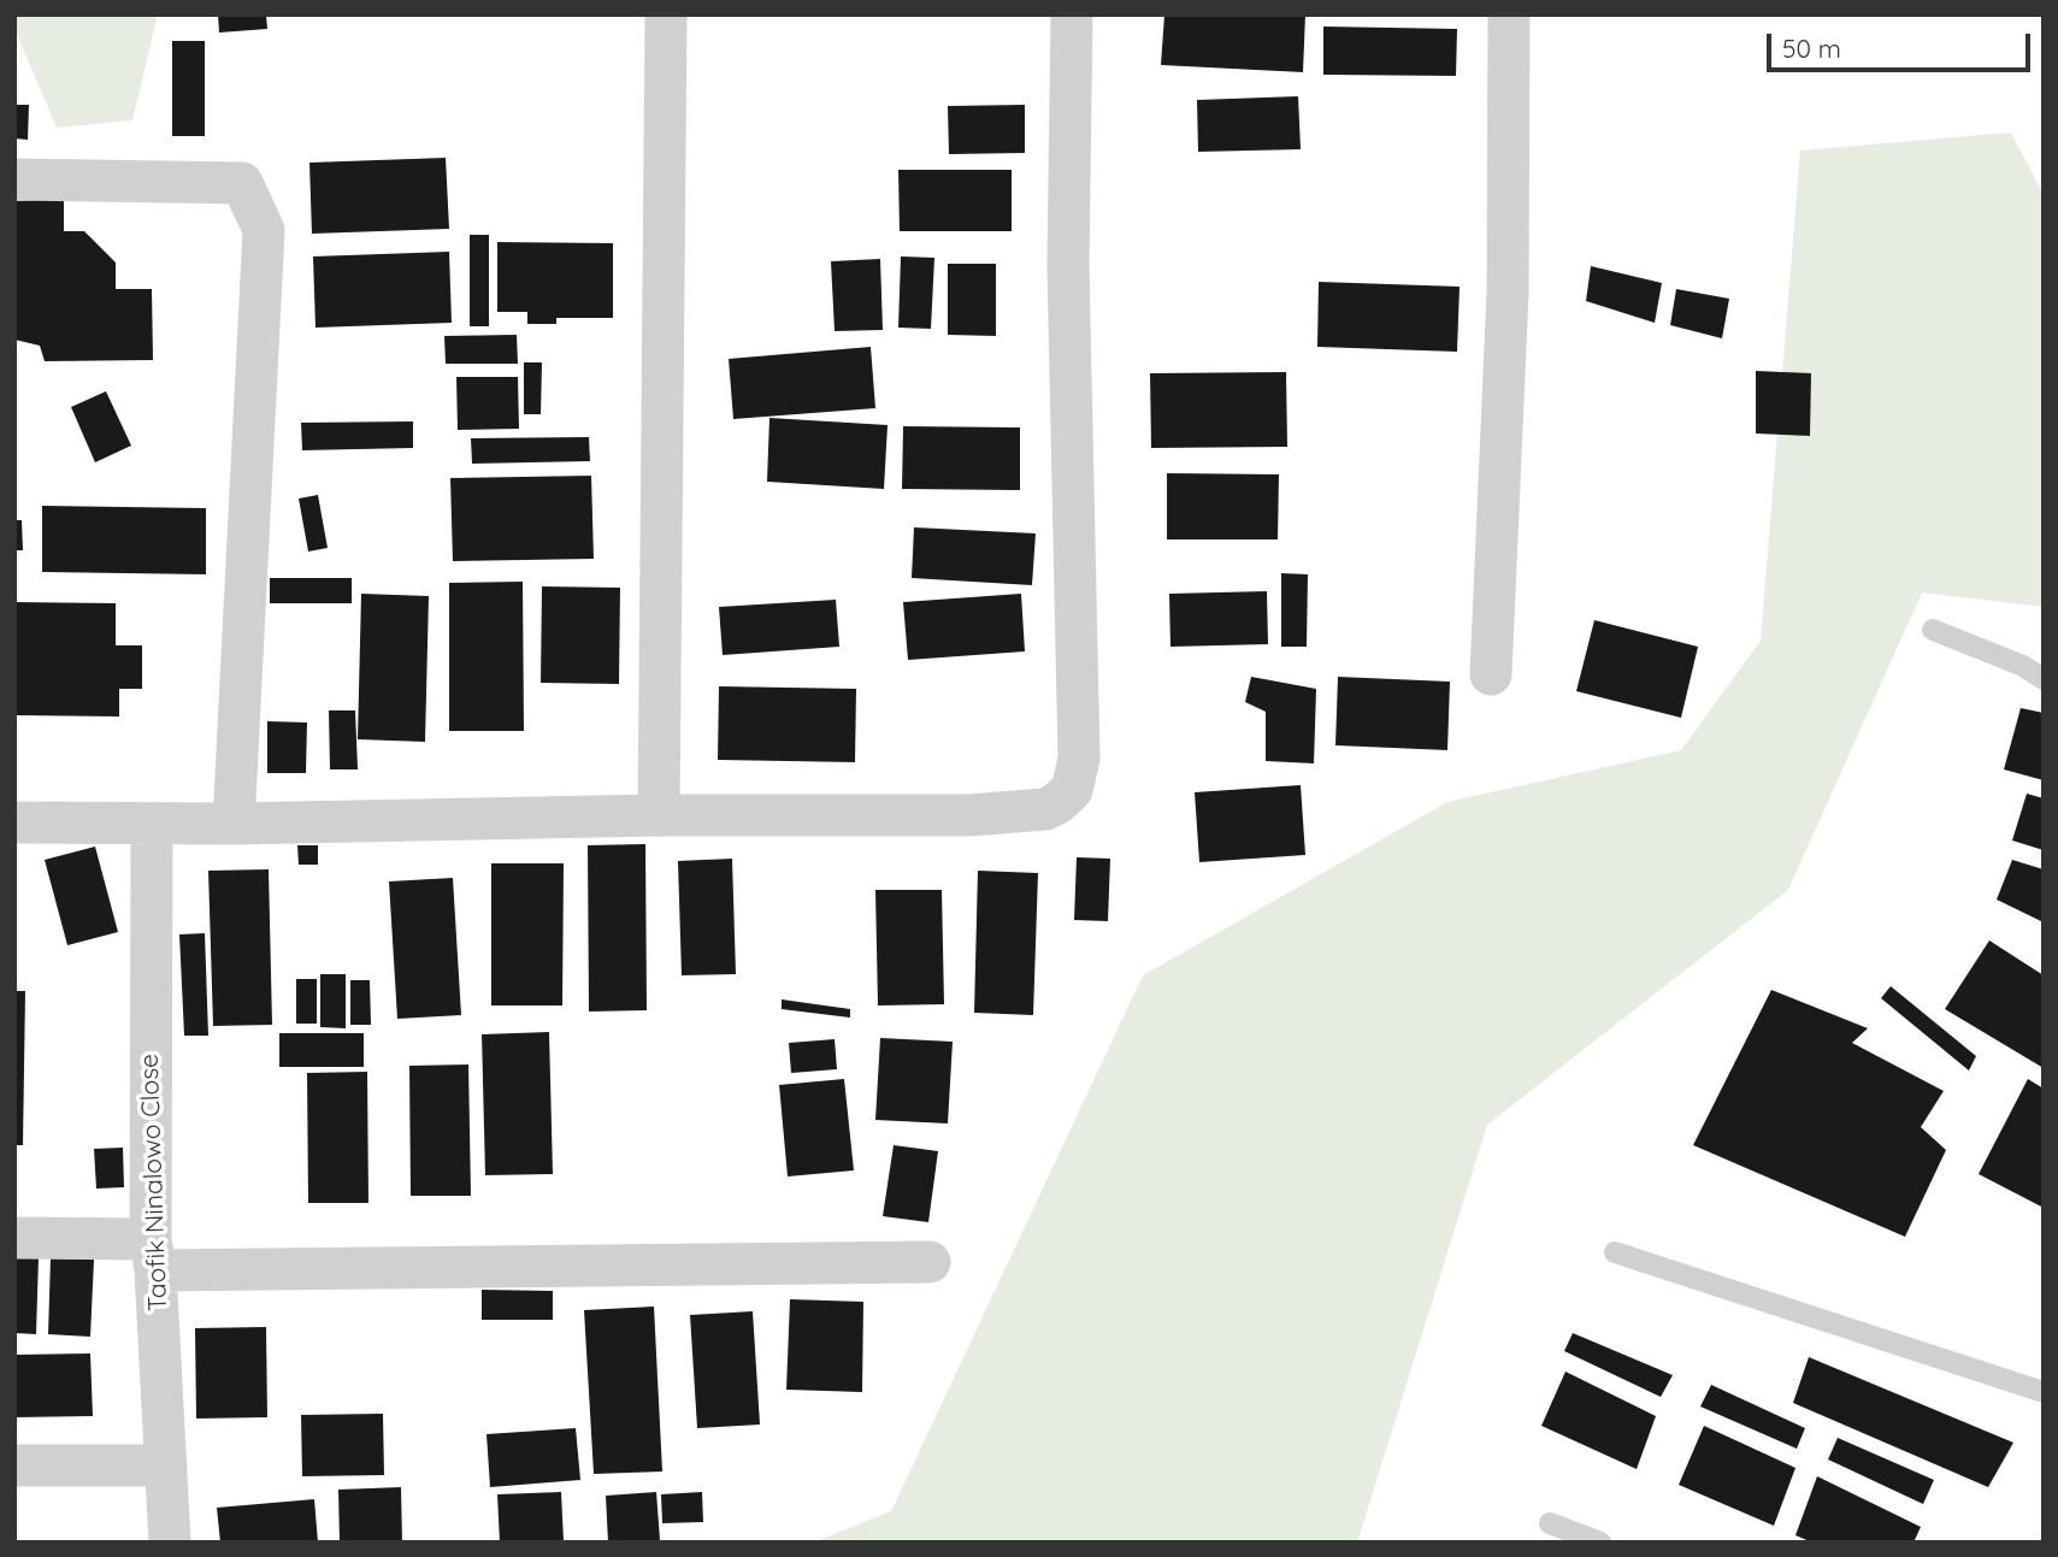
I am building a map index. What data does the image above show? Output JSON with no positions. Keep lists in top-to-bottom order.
{
  "streets": {
    "street": ["Taofik Ninalowo Close"]
  },
  "scale_bar": "50 m"
}
